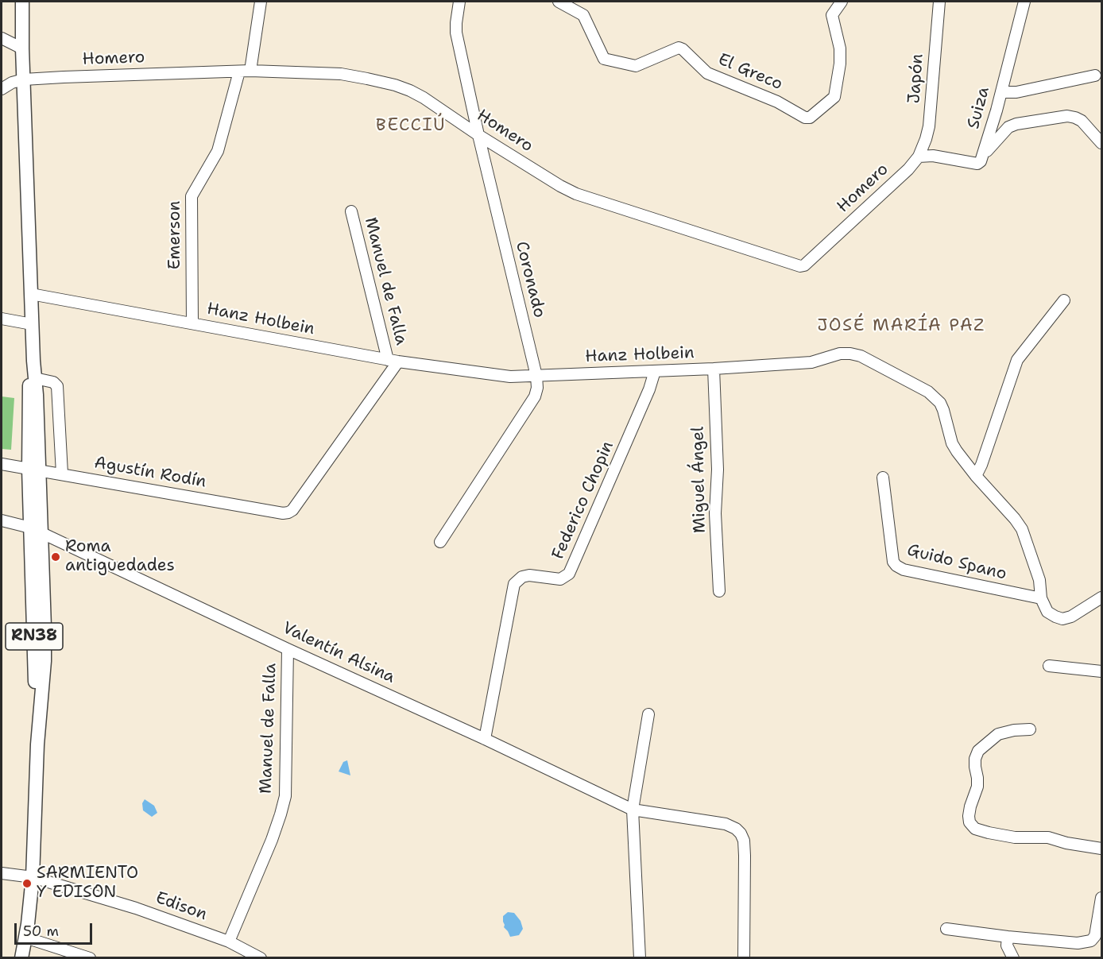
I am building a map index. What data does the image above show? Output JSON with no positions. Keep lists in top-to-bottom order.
{
  "streets": {
    "main road": ["RN38"],
    "street": [
      "Homero",
      "El Greco",
      "Japón",
      "Suiza",
      "Emerson",
      "Coronado",
      "Manuel de Falla",
      "Hanz Holbein",
      "Agustín Rodín",
      "Miguel Ángel",
      "Federico Chopin",
      "Guido Spano",
      "Valentín Alsina",
      "Edison"
    ]
  },
  "crossings": [
    ["Homero", "Japón"],
    ["Homero", "Suiza"],
    ["Homero", "Emerson"],
    ["Homero", "Coronado"],
    ["Homero", "RN38"],
    ["Japón", "Suiza"],
    ["Emerson", "Hanz Holbein"],
    ["Coronado", "Hanz Holbein"],
    ["Manuel de Falla", "Hanz Holbein"],
    ["Manuel de Falla", "Agustín Rodín"],
    ["Manuel de Falla", "Valentín Alsina"],
    ["Manuel de Falla", "Edison"],
    ["Hanz Holbein", "Miguel Ángel"],
    ["Hanz Holbein", "Federico Chopin"],
    ["Hanz Holbein", "Guido Spano"],
    ["Hanz Holbein", "RN38"],
    ["Agustín Rodín", "RN38"],
    ["Federico Chopin", "Valentín Alsina"],
    ["RN38", "Valentín Alsina"],
    ["RN38", "Edison"]
  ],
  "districts": ["BECCIÚ", "JOSÉ MARÍA PAZ"],
  "places": ["Roma antiguedades", "SARMIENTO Y EDISON"],
  "scale_bar": "50 m"
}
